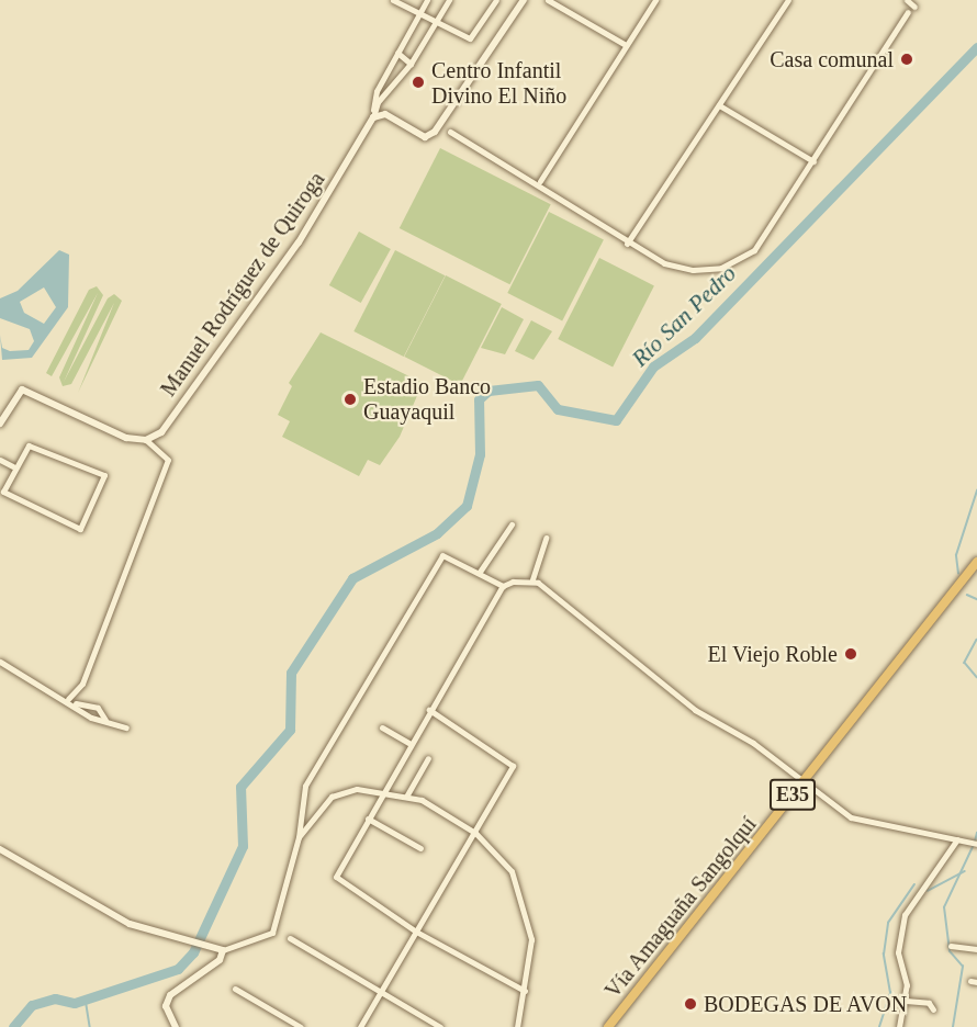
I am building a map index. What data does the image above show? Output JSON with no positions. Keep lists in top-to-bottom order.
{
  "streets": {
    "highway": ["E35", "Vía Amaguaña Sangolquí"],
    "street": ["Manuel Rodríguez de Quiroga"]
  },
  "water": ["Río San Pedro"],
  "places": [
    "Casa comunal",
    "Centro Infantil Divino El Niño",
    "Estadio Banco Guayaquil",
    "El Viejo Roble",
    "BODEGAS DE AVON"
  ]
}
